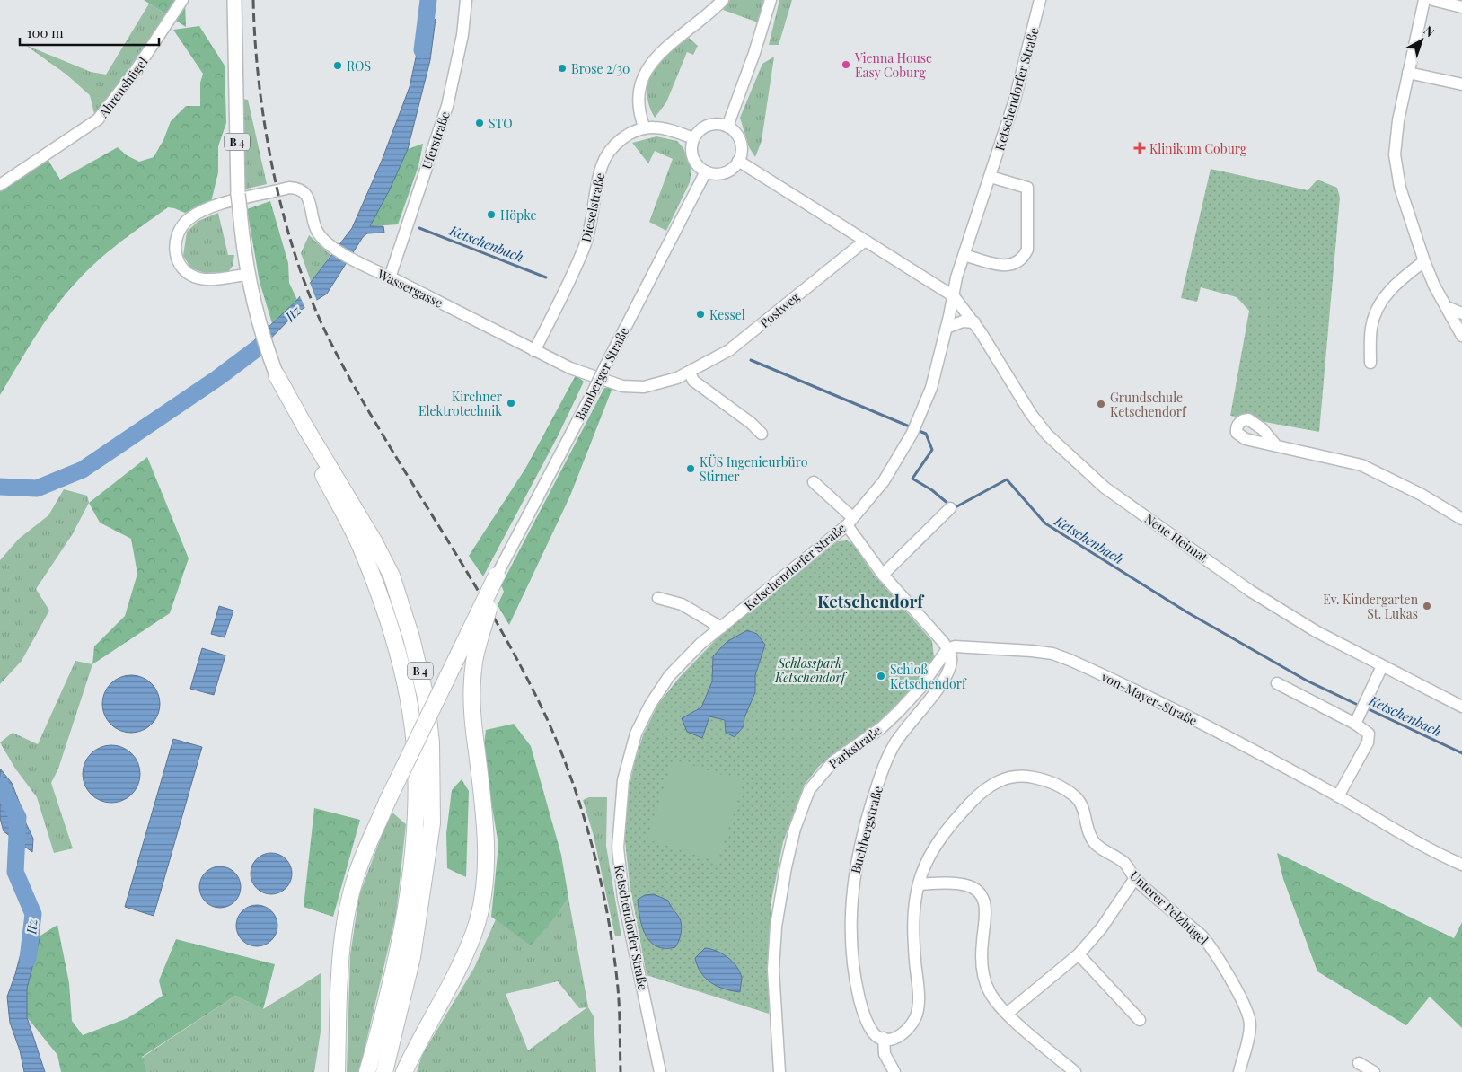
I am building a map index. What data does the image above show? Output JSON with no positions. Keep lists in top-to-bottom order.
{
  "streets": {
    "highway": ["B 4"],
    "street": [
      "Ahrenshügel",
      "Ketschendorfer Straße",
      "Uferstraße",
      "Dieselstraße",
      "Wassergasse",
      "Postweg",
      "Bamberger Straße",
      "Neue Heimat",
      "von-Mayer-Straße",
      "Parkstraße",
      "Buchbergstraße",
      "Unterer Pelzhügel"
    ]
  },
  "crossings": [
    ["Ketschendorfer Straße", "Neue Heimat"],
    ["Uferstraße", "Wassergasse"],
    ["B 4", "Wassergasse"],
    ["Dieselstraße", "Wassergasse"],
    ["Dieselstraße", "Bamberger Straße"],
    ["Wassergasse", "Postweg"],
    ["von-Mayer-Straße", "Parkstraße"],
    ["von-Mayer-Straße", "Buchbergstraße"],
    ["Parkstraße", "Buchbergstraße"],
    ["Buchbergstraße", "Unterer Pelzhügel"]
  ],
  "districts": ["Ketschendorf"],
  "water": ["Ketschenbach", "Itz"],
  "parks": ["Schlosspark Ketschendorf"],
  "places": {
    "other": [
      "Vienna House Easy Coburg",
      "ROS",
      "Brose 2/30",
      "STO",
      "Höpke",
      "Kessel",
      "Kirchner Elektrotechnik",
      "Grundschule Ketschendorf",
      "KÜS Ingenieurbüro Stirner",
      "Ev. Kindergarten St. Lukas",
      "Schloß Ketschendorf"
    ],
    "health": ["Klinikum Coburg"]
  },
  "scale_bar": "100 m",
  "north": "top right"
}
